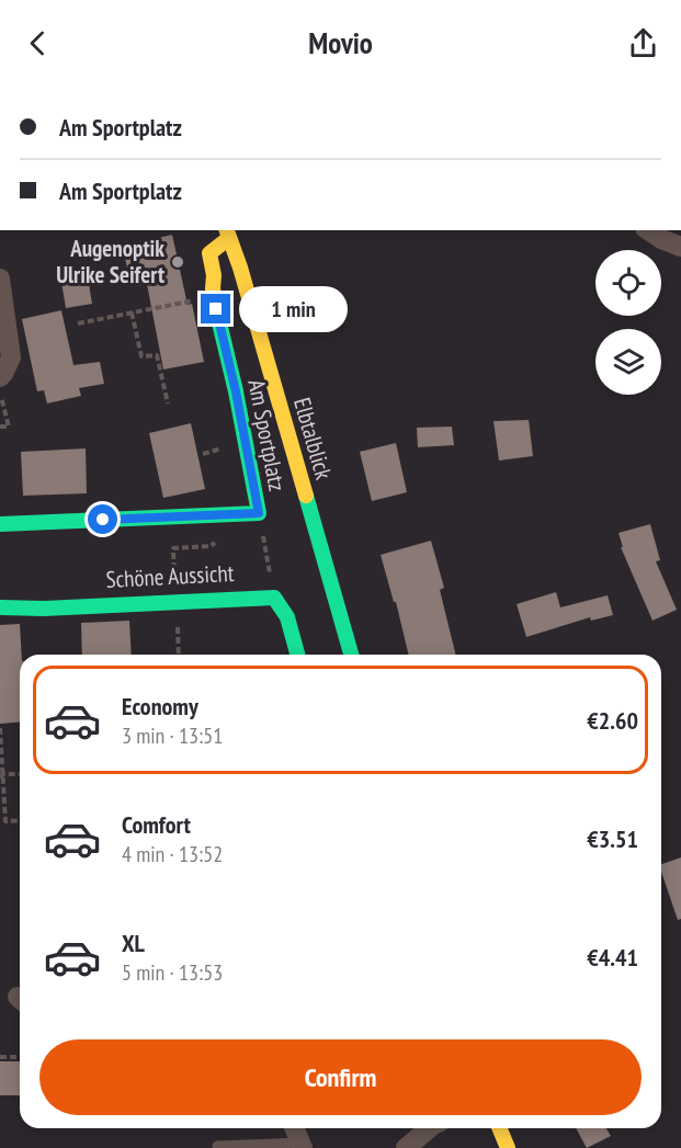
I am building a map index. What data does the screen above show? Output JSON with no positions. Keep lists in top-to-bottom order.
{
  "streets": {
    "street": ["Am Sportplatz", "Elbtalblick", "Schöne Aussicht"]
  },
  "crossings": [
    ["Am Sportplatz", "Elbtalblick"]
  ],
  "places": ["Augenoptik Ulrike Seifert"],
  "page": {
    "header": "Movio",
    "banner": ["Am Sportplatz", "Am Sportplatz"],
    "bubble": "1 min",
    "list": [
      {
        "name": "Economy",
        "note": "3 min · 13:51",
        "value": "€2.60"
      },
      {
        "name": "Comfort",
        "note": "4 min · 13:52",
        "value": "€3.51"
      },
      {
        "name": "XL",
        "note": "5 min · 13:53",
        "value": "€4.41"
      }
    ],
    "buttons": "Confirm"
  }
}
